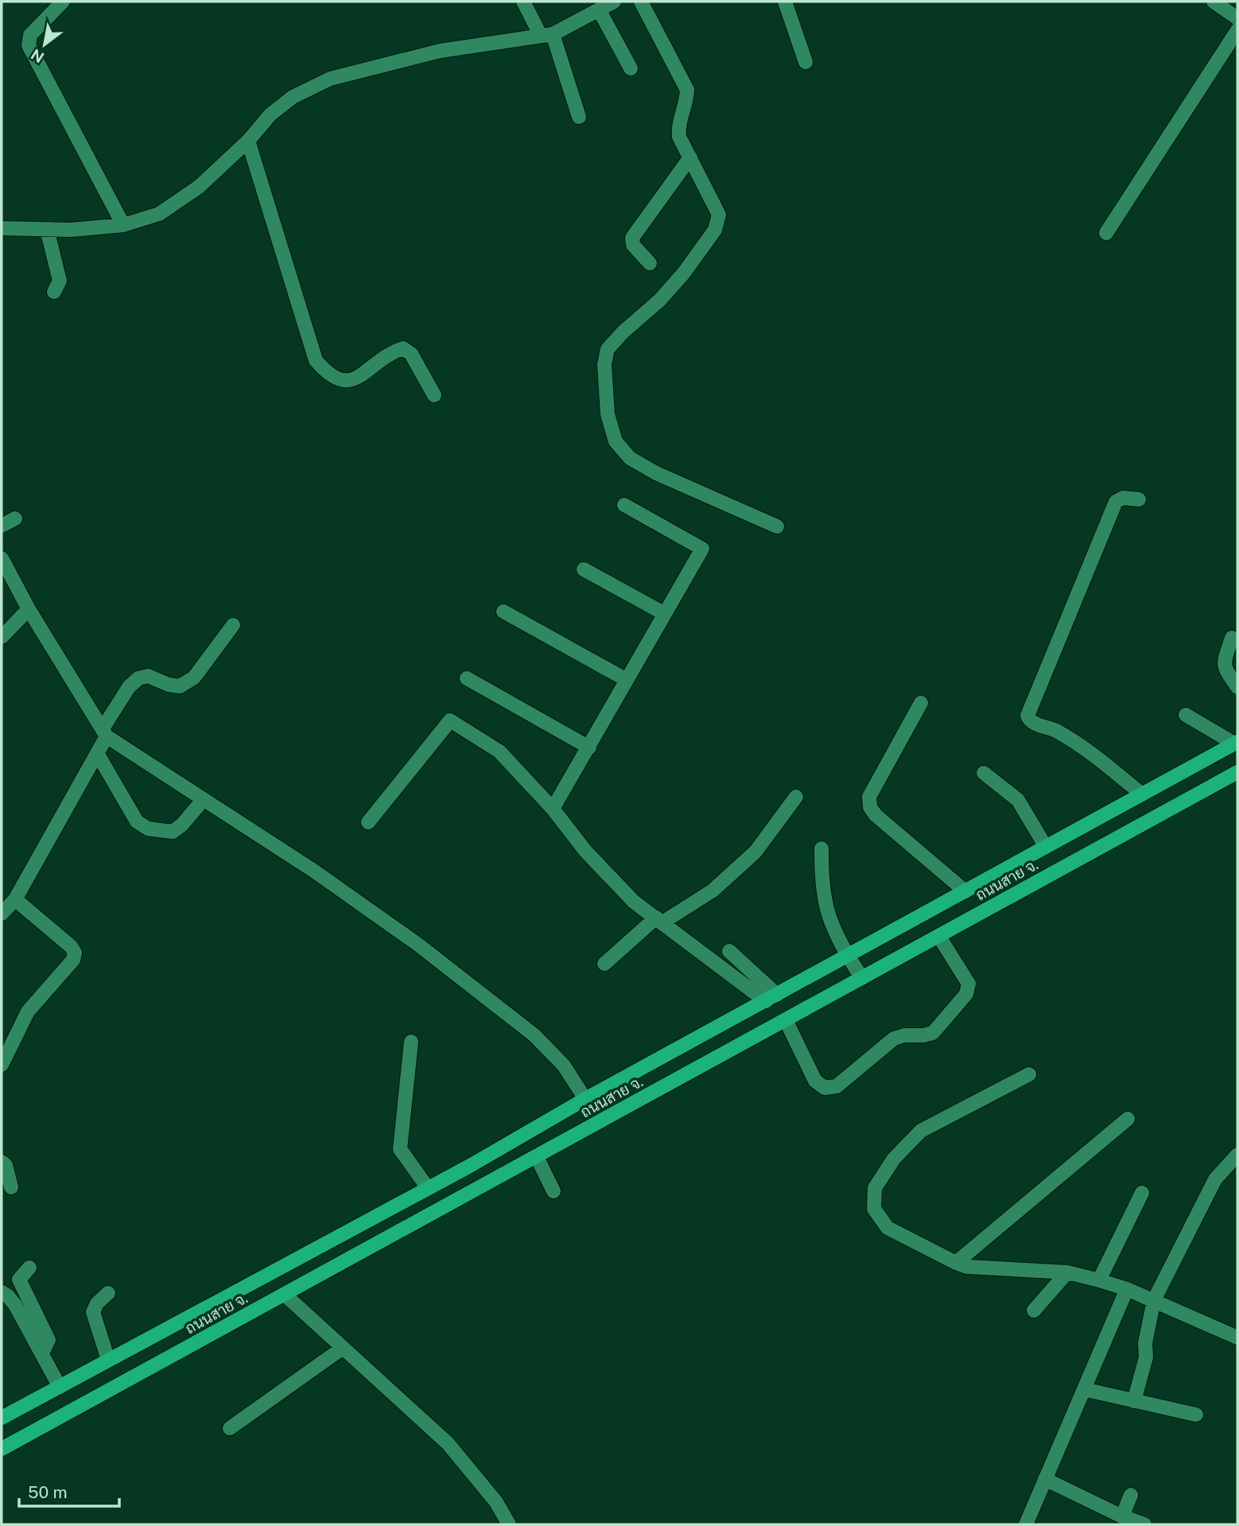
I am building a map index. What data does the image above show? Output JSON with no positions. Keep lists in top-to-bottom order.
{
  "streets": {
    "main road": ["ถนนสาย จ."]
  },
  "scale_bar": "50 m",
  "north": "bottom left"
}
